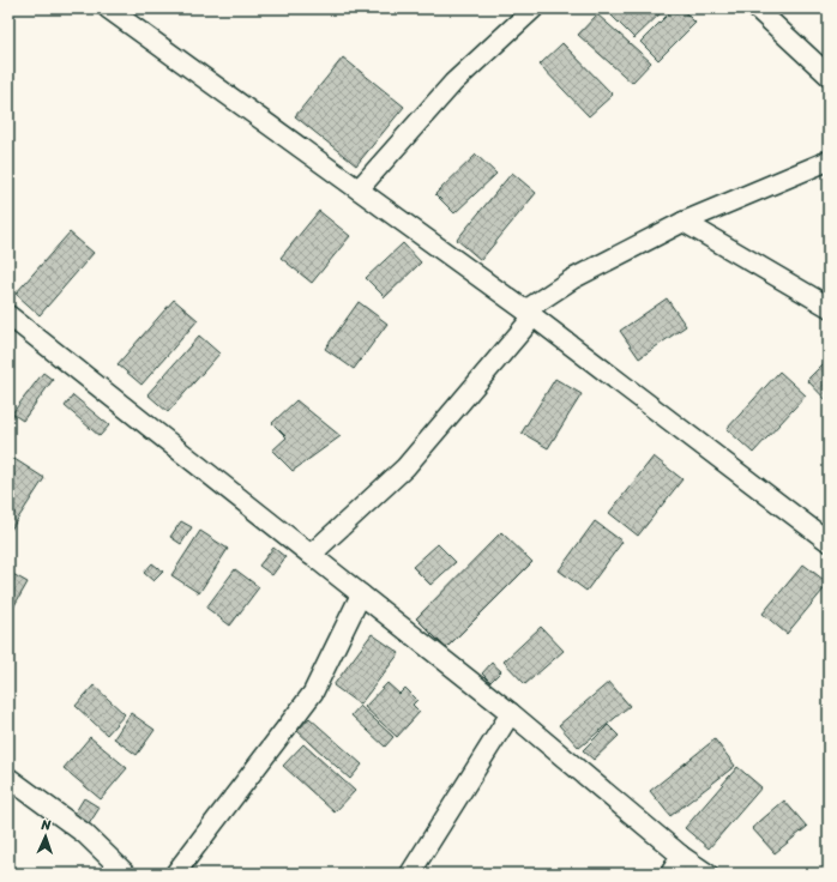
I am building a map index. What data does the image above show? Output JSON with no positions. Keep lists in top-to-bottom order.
{
  "north": "top"
}
